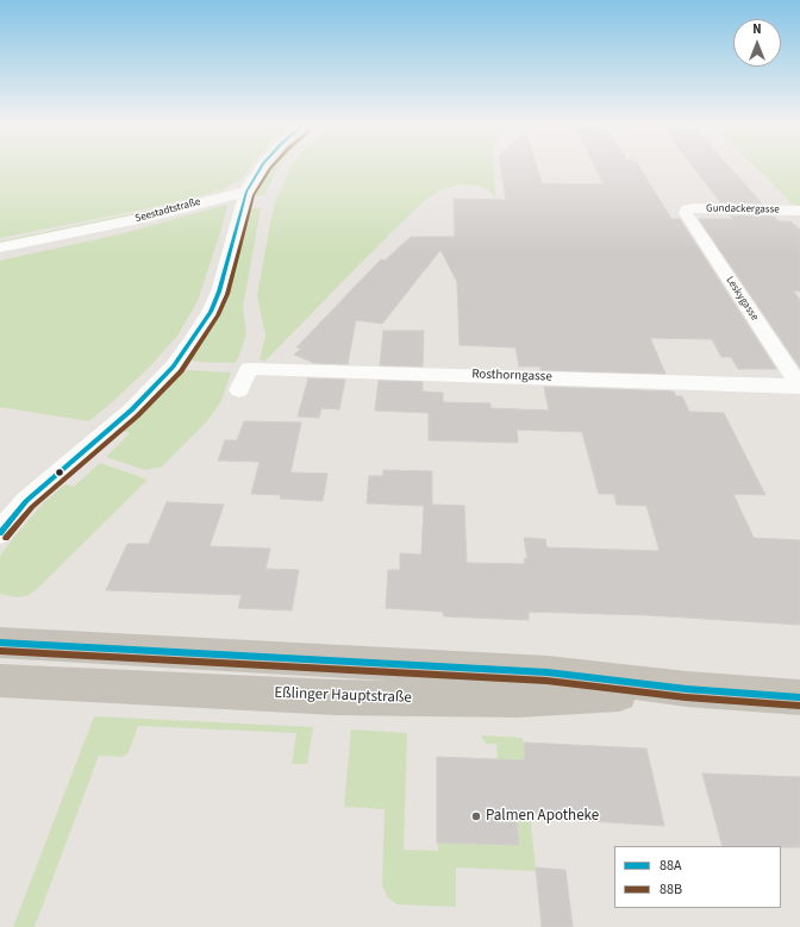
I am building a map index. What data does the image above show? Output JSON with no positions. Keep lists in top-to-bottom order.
{
  "streets": {
    "main road": ["Eßlinger Hauptstraße"],
    "street": [
      "Gundackergasse",
      "Seestadtstraße",
      "Leskygasse",
      "Rosthorngasse"
    ]
  },
  "crossings": [
    ["Gundackergasse", "Leskygasse"],
    ["Leskygasse", "Rosthorngasse"]
  ],
  "places": ["Palmen Apotheke"],
  "lines": ["transit line 88A", "transit line 88B"],
  "legend": ["88A", "88B"],
  "north": "top"
}
